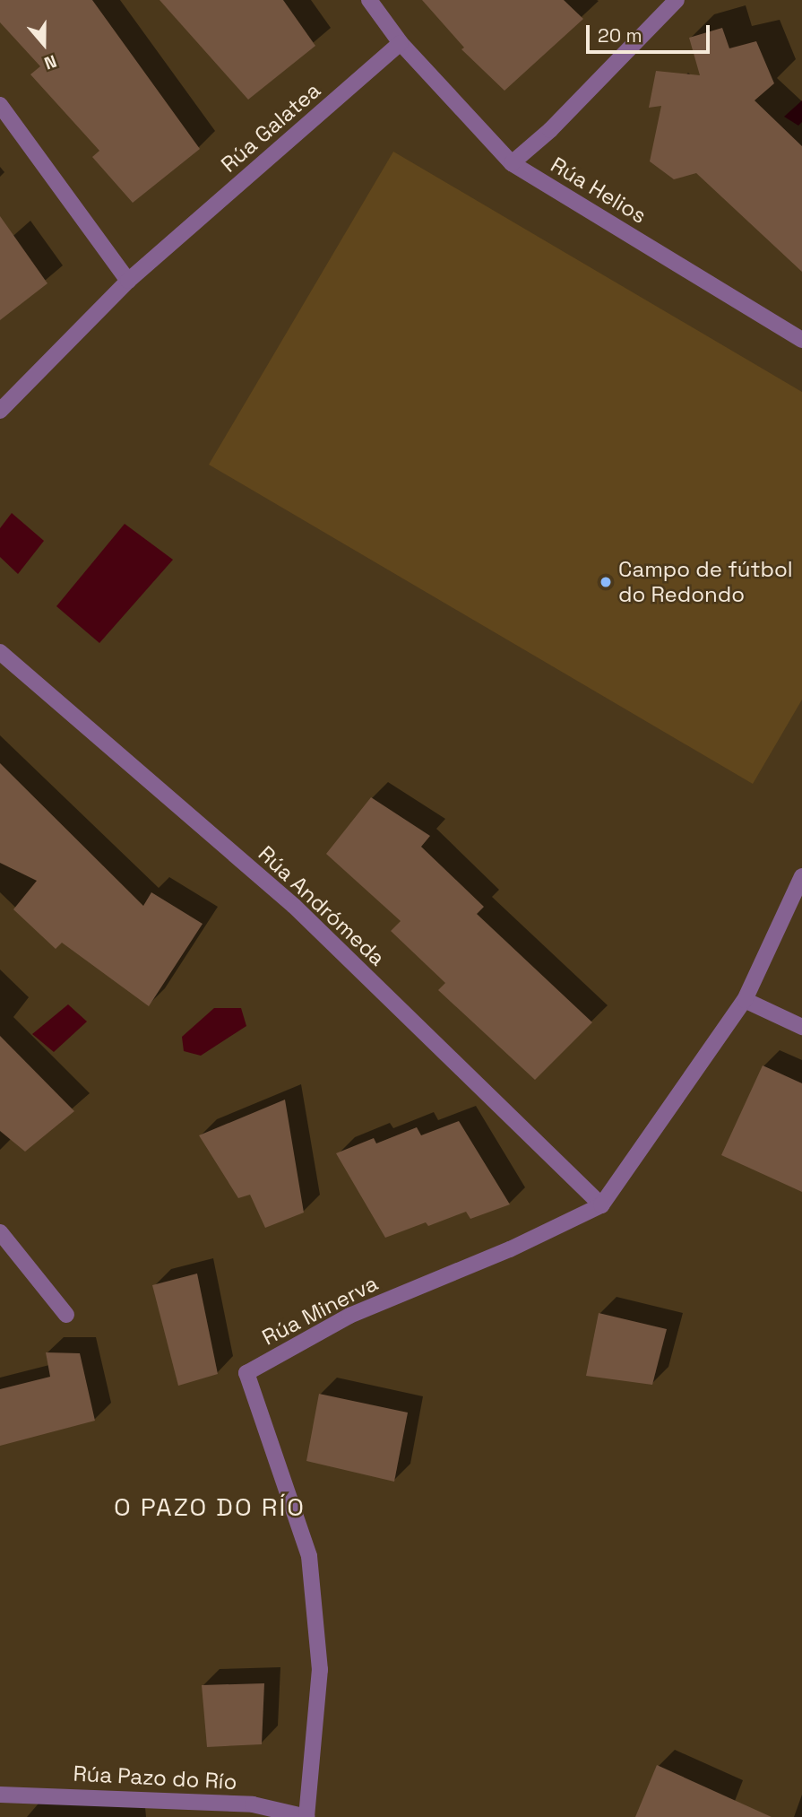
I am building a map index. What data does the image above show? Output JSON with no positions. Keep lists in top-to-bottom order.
{
  "streets": {
    "street": [
      "Rúa Galatea",
      "Rúa Helios",
      "Rúa Andrómeda",
      "Rúa Minerva",
      "Rúa Pazo do Río"
    ]
  },
  "crossings": [
    ["Rúa Galatea", "Rúa Helios"],
    ["Rúa Andrómeda", "Rúa Minerva"],
    ["Rúa Minerva", "Rúa Pazo do Río"]
  ],
  "districts": ["O PAZO DO RÍO"],
  "places": ["Campo de fútbol do Redondo"],
  "scale_bar": "20 m",
  "north": "bottom"
}
